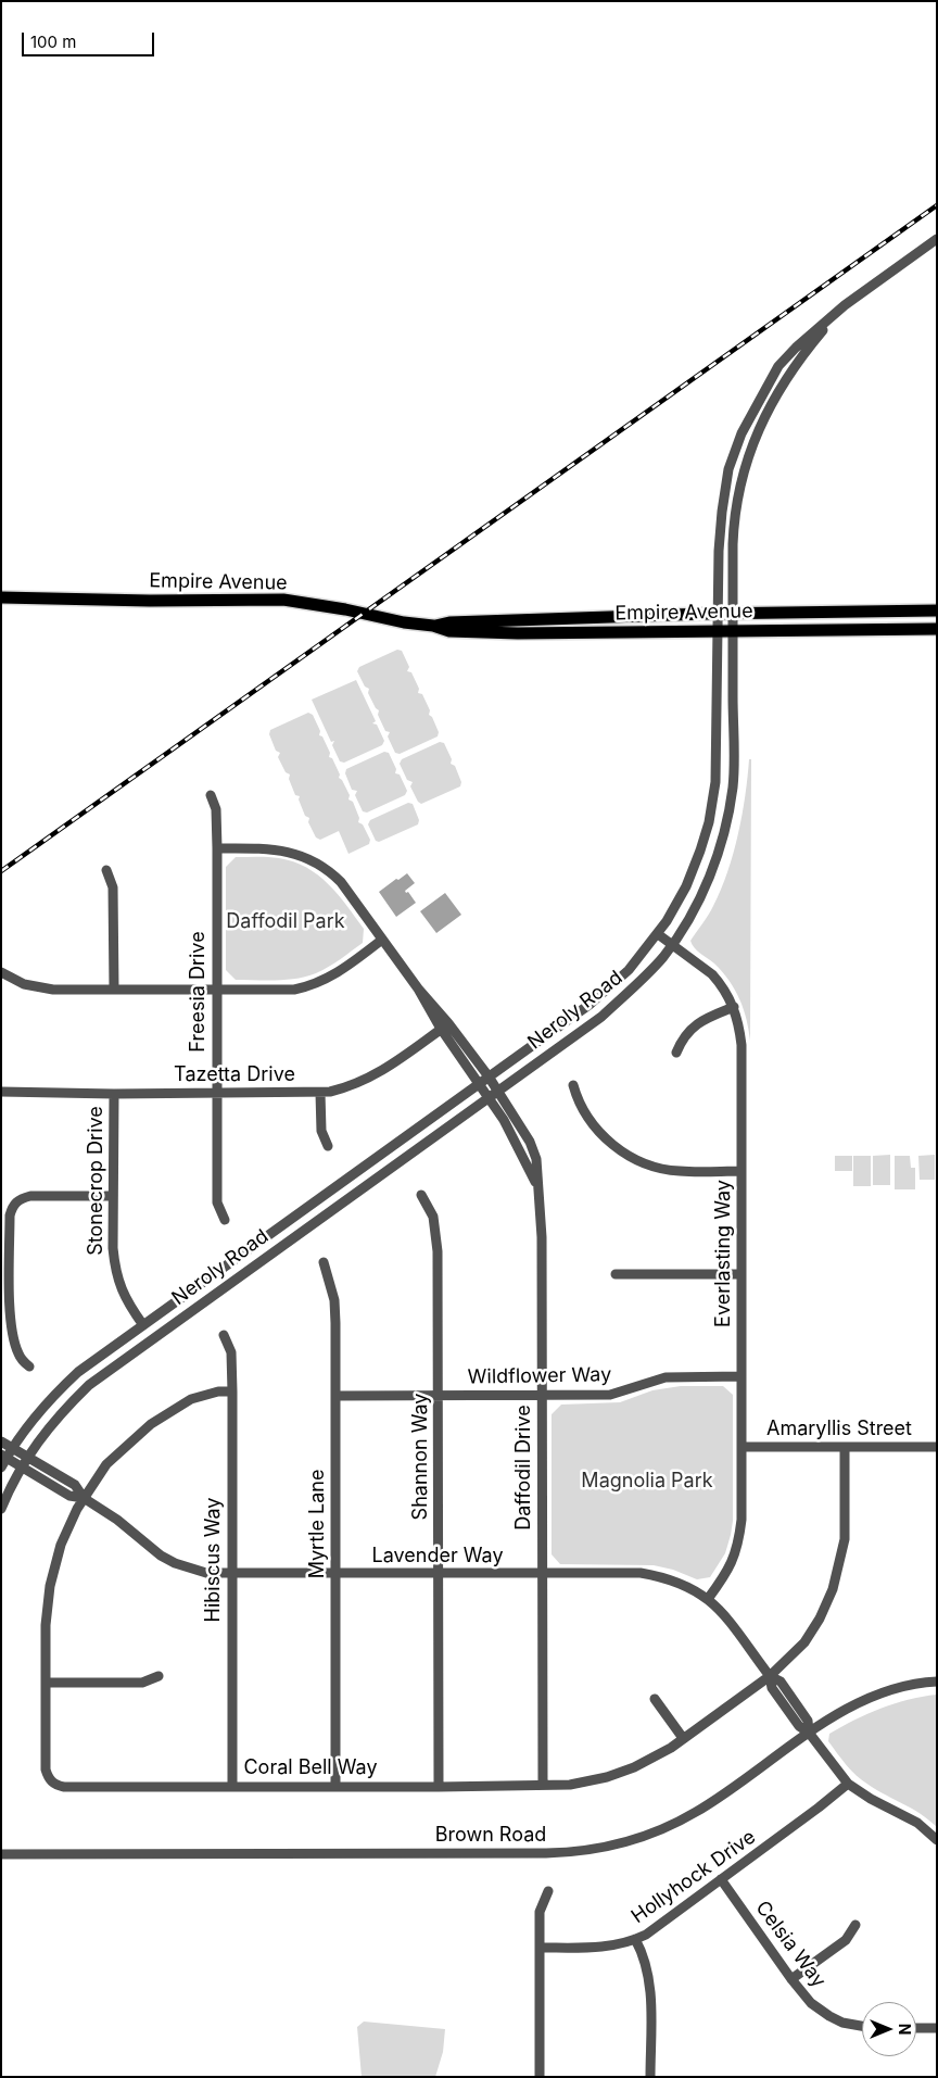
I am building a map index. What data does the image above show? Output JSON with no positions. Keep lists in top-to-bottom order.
{
  "streets": {
    "main road": ["Empire Avenue"],
    "street": [
      "Freesia Drive",
      "Neroly Road",
      "Tazetta Drive",
      "Stonecrop Drive",
      "Everlasting Way",
      "Wildflower Way",
      "Amaryllis Street",
      "Shannon Way",
      "Daffodil Drive",
      "Myrtle Lane",
      "Lavender Way",
      "Hibiscus Way",
      "Coral Bell Way",
      "Brown Road",
      "Hollyhock Drive",
      "Celsia Way"
    ]
  },
  "crossings": [
    ["Empire Avenue", "Neroly Road"],
    ["Freesia Drive", "Tazetta Drive"],
    ["Freesia Drive", "Daffodil Drive"],
    ["Neroly Road", "Stonecrop Drive"],
    ["Neroly Road", "Everlasting Way"],
    ["Neroly Road", "Daffodil Drive"],
    ["Tazetta Drive", "Stonecrop Drive"],
    ["Tazetta Drive", "Daffodil Drive"],
    ["Everlasting Way", "Wildflower Way"],
    ["Everlasting Way", "Amaryllis Street"],
    ["Everlasting Way", "Lavender Way"],
    ["Wildflower Way", "Shannon Way"],
    ["Wildflower Way", "Daffodil Drive"],
    ["Wildflower Way", "Myrtle Lane"],
    ["Amaryllis Street", "Coral Bell Way"],
    ["Shannon Way", "Lavender Way"],
    ["Shannon Way", "Coral Bell Way"],
    ["Daffodil Drive", "Lavender Way"],
    ["Daffodil Drive", "Coral Bell Way"],
    ["Myrtle Lane", "Lavender Way"],
    ["Myrtle Lane", "Coral Bell Way"],
    ["Lavender Way", "Hibiscus Way"],
    ["Lavender Way", "Coral Bell Way"],
    ["Lavender Way", "Brown Road"],
    ["Lavender Way", "Hollyhock Drive"],
    ["Hibiscus Way", "Coral Bell Way"],
    ["Hollyhock Drive", "Celsia Way"]
  ],
  "parks": ["Daffodil Park", "Magnolia Park"],
  "scale_bar": "100 m",
  "north": "right"
}
